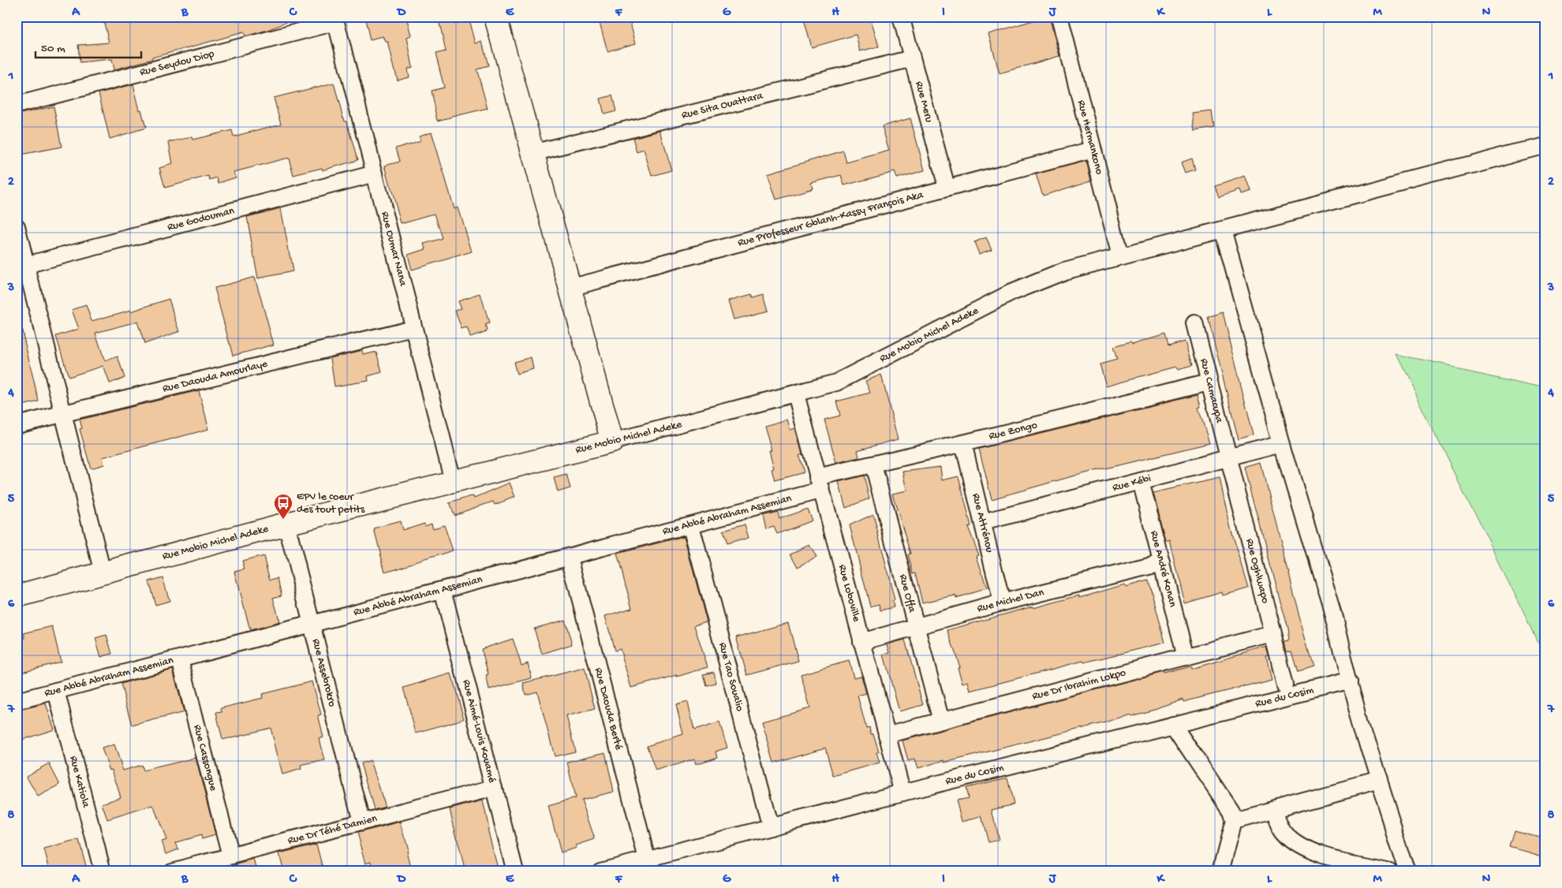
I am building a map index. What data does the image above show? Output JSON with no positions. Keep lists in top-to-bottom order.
{
  "streets": {
    "street": [
      "Rue Seydou Diop",
      "Rue Meru",
      "Rue Sita Ouattara",
      "Rue Hermankono",
      "Rue Professeur Gblanh-Kassy François Aka",
      "Rue Godouman",
      "Rue Oumar Nana",
      "Rue Mobio Michel Adeke",
      "Rue Daouda Amourlaye",
      "Rue Camacupa",
      "Rue Zongo",
      "Rue Kébi",
      "Rue Abbé Abraham Assemian",
      "Rue Attrénou",
      "Rue André Konan",
      "Rue Oghlwapo",
      "Rue Offa",
      "Rue Loboville",
      "Rue Michel Dan",
      "Rue Assebrokro",
      "Rue Tao Soualio",
      "Rue Dr Ibrahim Lokpo",
      "Rue du Cosim",
      "Rue Daouda Berté",
      "Rue Aimé-Louis Kouamé",
      "Rue Cassongue",
      "Rue Katiola",
      "Rue Dr Téhé Damien"
    ]
  },
  "crossings": [
    ["Rue Seydou Diop", "Rue Oumar Nana"],
    ["Rue Meru", "Rue Sita Ouattara"],
    ["Rue Meru", "Rue Professeur Gblanh-Kassy François Aka"],
    ["Rue Hermankono", "Rue Professeur Gblanh-Kassy François Aka"],
    ["Rue Hermankono", "Rue Mobio Michel Adeke"],
    ["Rue Godouman", "Rue Oumar Nana"],
    ["Rue Oumar Nana", "Rue Mobio Michel Adeke"],
    ["Rue Oumar Nana", "Rue Daouda Amourlaye"],
    ["Rue Mobio Michel Adeke", "Rue Loboville"],
    ["Rue Mobio Michel Adeke", "Rue Assebrokro"],
    ["Rue Camacupa", "Rue Zongo"],
    ["Rue Camacupa", "Rue Kébi"],
    ["Rue Camacupa", "Rue Oghlwapo"],
    ["Rue Zongo", "Rue Abbé Abraham Assemian"],
    ["Rue Zongo", "Rue Attrénou"],
    ["Rue Zongo", "Rue Offa"],
    ["Rue Zongo", "Rue Loboville"],
    ["Rue Kébi", "Rue Attrénou"],
    ["Rue Kébi", "Rue André Konan"],
    ["Rue Kébi", "Rue Oghlwapo"],
    ["Rue Abbé Abraham Assemian", "Rue Loboville"],
    ["Rue Abbé Abraham Assemian", "Rue Assebrokro"],
    ["Rue Abbé Abraham Assemian", "Rue Tao Soualio"],
    ["Rue Abbé Abraham Assemian", "Rue Daouda Berté"],
    ["Rue Abbé Abraham Assemian", "Rue Aimé-Louis Kouamé"],
    ["Rue Abbé Abraham Assemian", "Rue Cassongue"],
    ["Rue Abbé Abraham Assemian", "Rue Katiola"],
    ["Rue Attrénou", "Rue Michel Dan"],
    ["Rue André Konan", "Rue Michel Dan"],
    ["Rue André Konan", "Rue Dr Ibrahim Lokpo"],
    ["Rue Oghlwapo", "Rue Dr Ibrahim Lokpo"],
    ["Rue Offa", "Rue Michel Dan"],
    ["Rue Offa", "Rue Dr Ibrahim Lokpo"],
    ["Rue Loboville", "Rue Michel Dan"],
    ["Rue Loboville", "Rue Dr Ibrahim Lokpo"],
    ["Rue Loboville", "Rue du Cosim"],
    ["Rue Assebrokro", "Rue Dr Téhé Damien"],
    ["Rue Tao Soualio", "Rue du Cosim"],
    ["Rue du Cosim", "Rue Daouda Berté"],
    ["Rue Aimé-Louis Kouamé", "Rue Dr Téhé Damien"],
    ["Rue Cassongue", "Rue Dr Téhé Damien"]
  ],
  "places": {
    "bus stop": ["EPV le coeur des tout petits"]
  },
  "scale_bar": "50 m",
  "grid": {
    "columns": [
      "A",
      "B",
      "C",
      "D",
      "E",
      "F",
      "G",
      "H",
      "I",
      "J",
      "K",
      "L",
      "M",
      "N"
    ],
    "rows": [
      "1",
      "2",
      "3",
      "4",
      "5",
      "6",
      "7",
      "8"
    ]
  }
}
